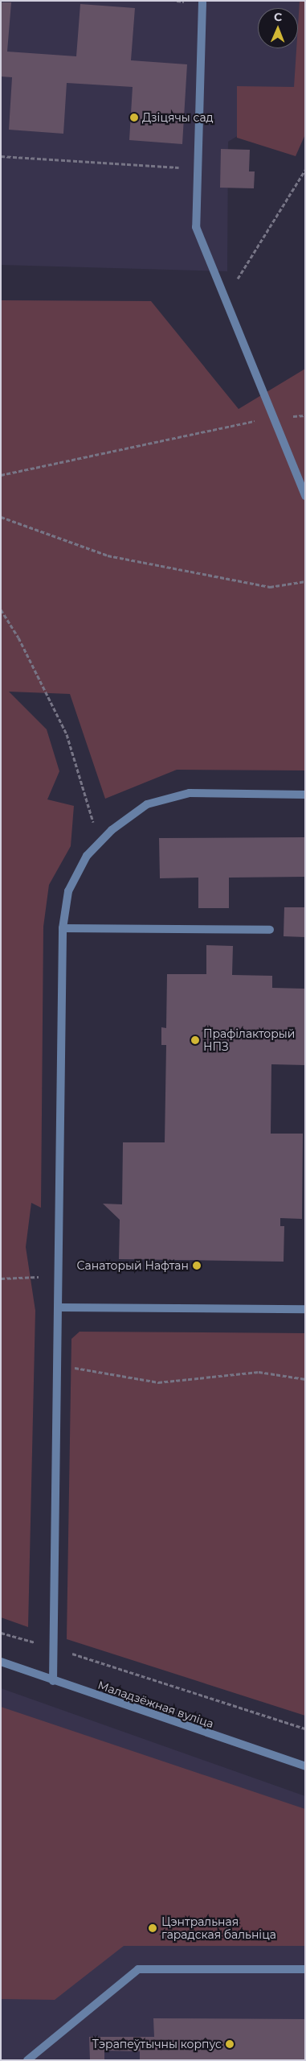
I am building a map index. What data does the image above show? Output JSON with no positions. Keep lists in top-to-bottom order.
{
  "streets": {
    "street": ["Маладзёжная вуліца"]
  },
  "places": [
    "Дзіцячы сад",
    "Прафілакторый НПЗ",
    "Санаторый Нафтан",
    "Цэнтральная гарадская бальніца",
    "Тэрапеўтычны корпус"
  ],
  "north": "top"
}
